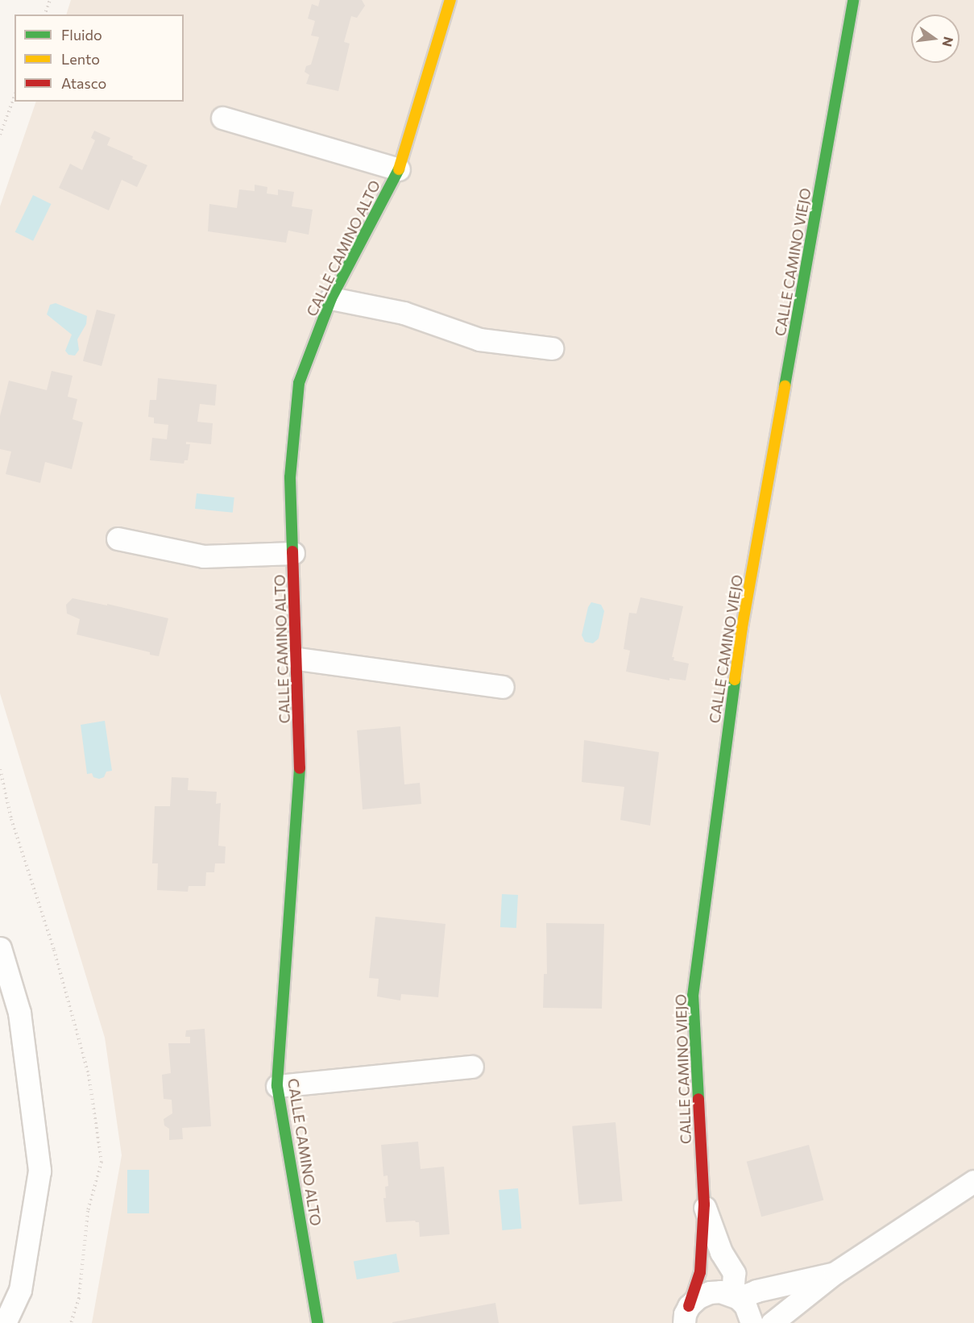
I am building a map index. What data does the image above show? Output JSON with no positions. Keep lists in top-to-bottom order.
{
  "streets": {
    "street": ["CALLE CAMINO ALTO", "CALLE CAMINO VIEJO"]
  },
  "legend": ["Fluido", "Lento", "Atasco"],
  "north": "right"
}
